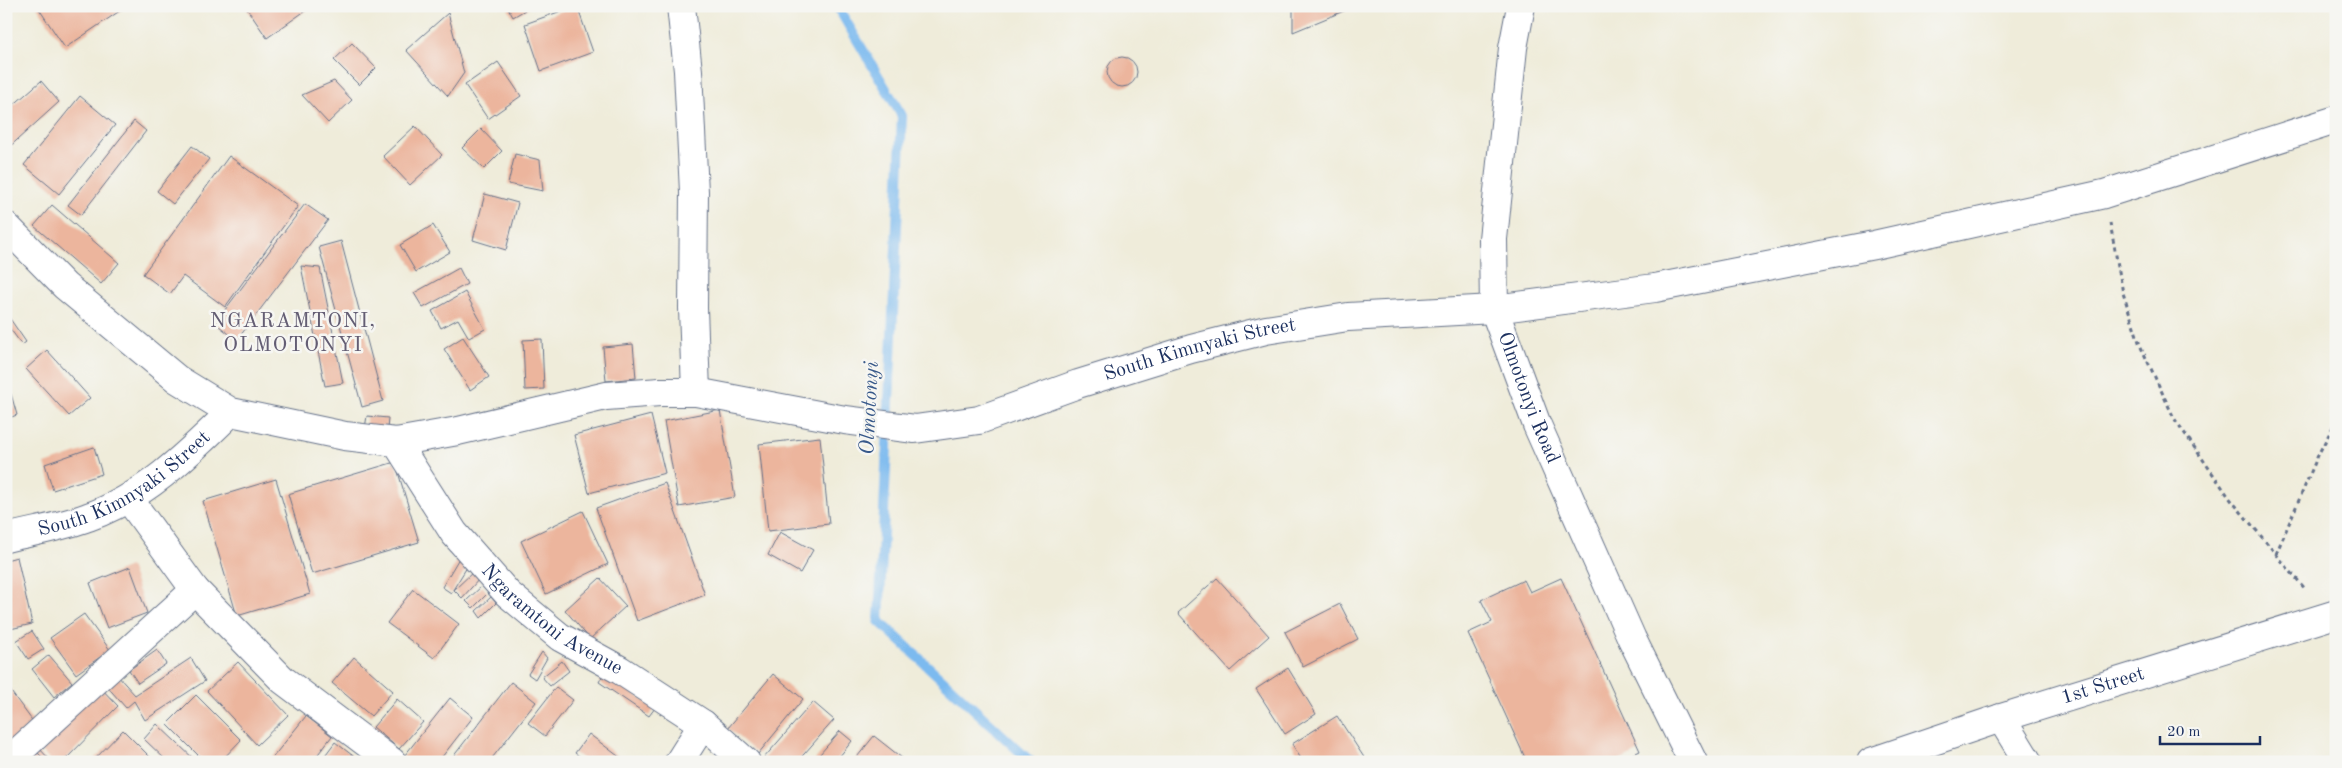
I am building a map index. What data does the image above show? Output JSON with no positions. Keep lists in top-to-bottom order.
{
  "streets": {
    "street": [
      "South Kimnyaki Street",
      "Olmotonyi Road",
      "Ngaramtoni Avenue",
      "1st Street"
    ]
  },
  "crossings": [
    ["South Kimnyaki Street", "Olmotonyi Road"],
    ["South Kimnyaki Street", "Ngaramtoni Avenue"]
  ],
  "districts": ["NGARAMTONI, OLMOTONYI"],
  "water": ["Olmotonyi"],
  "scale_bar": "20 m"
}
